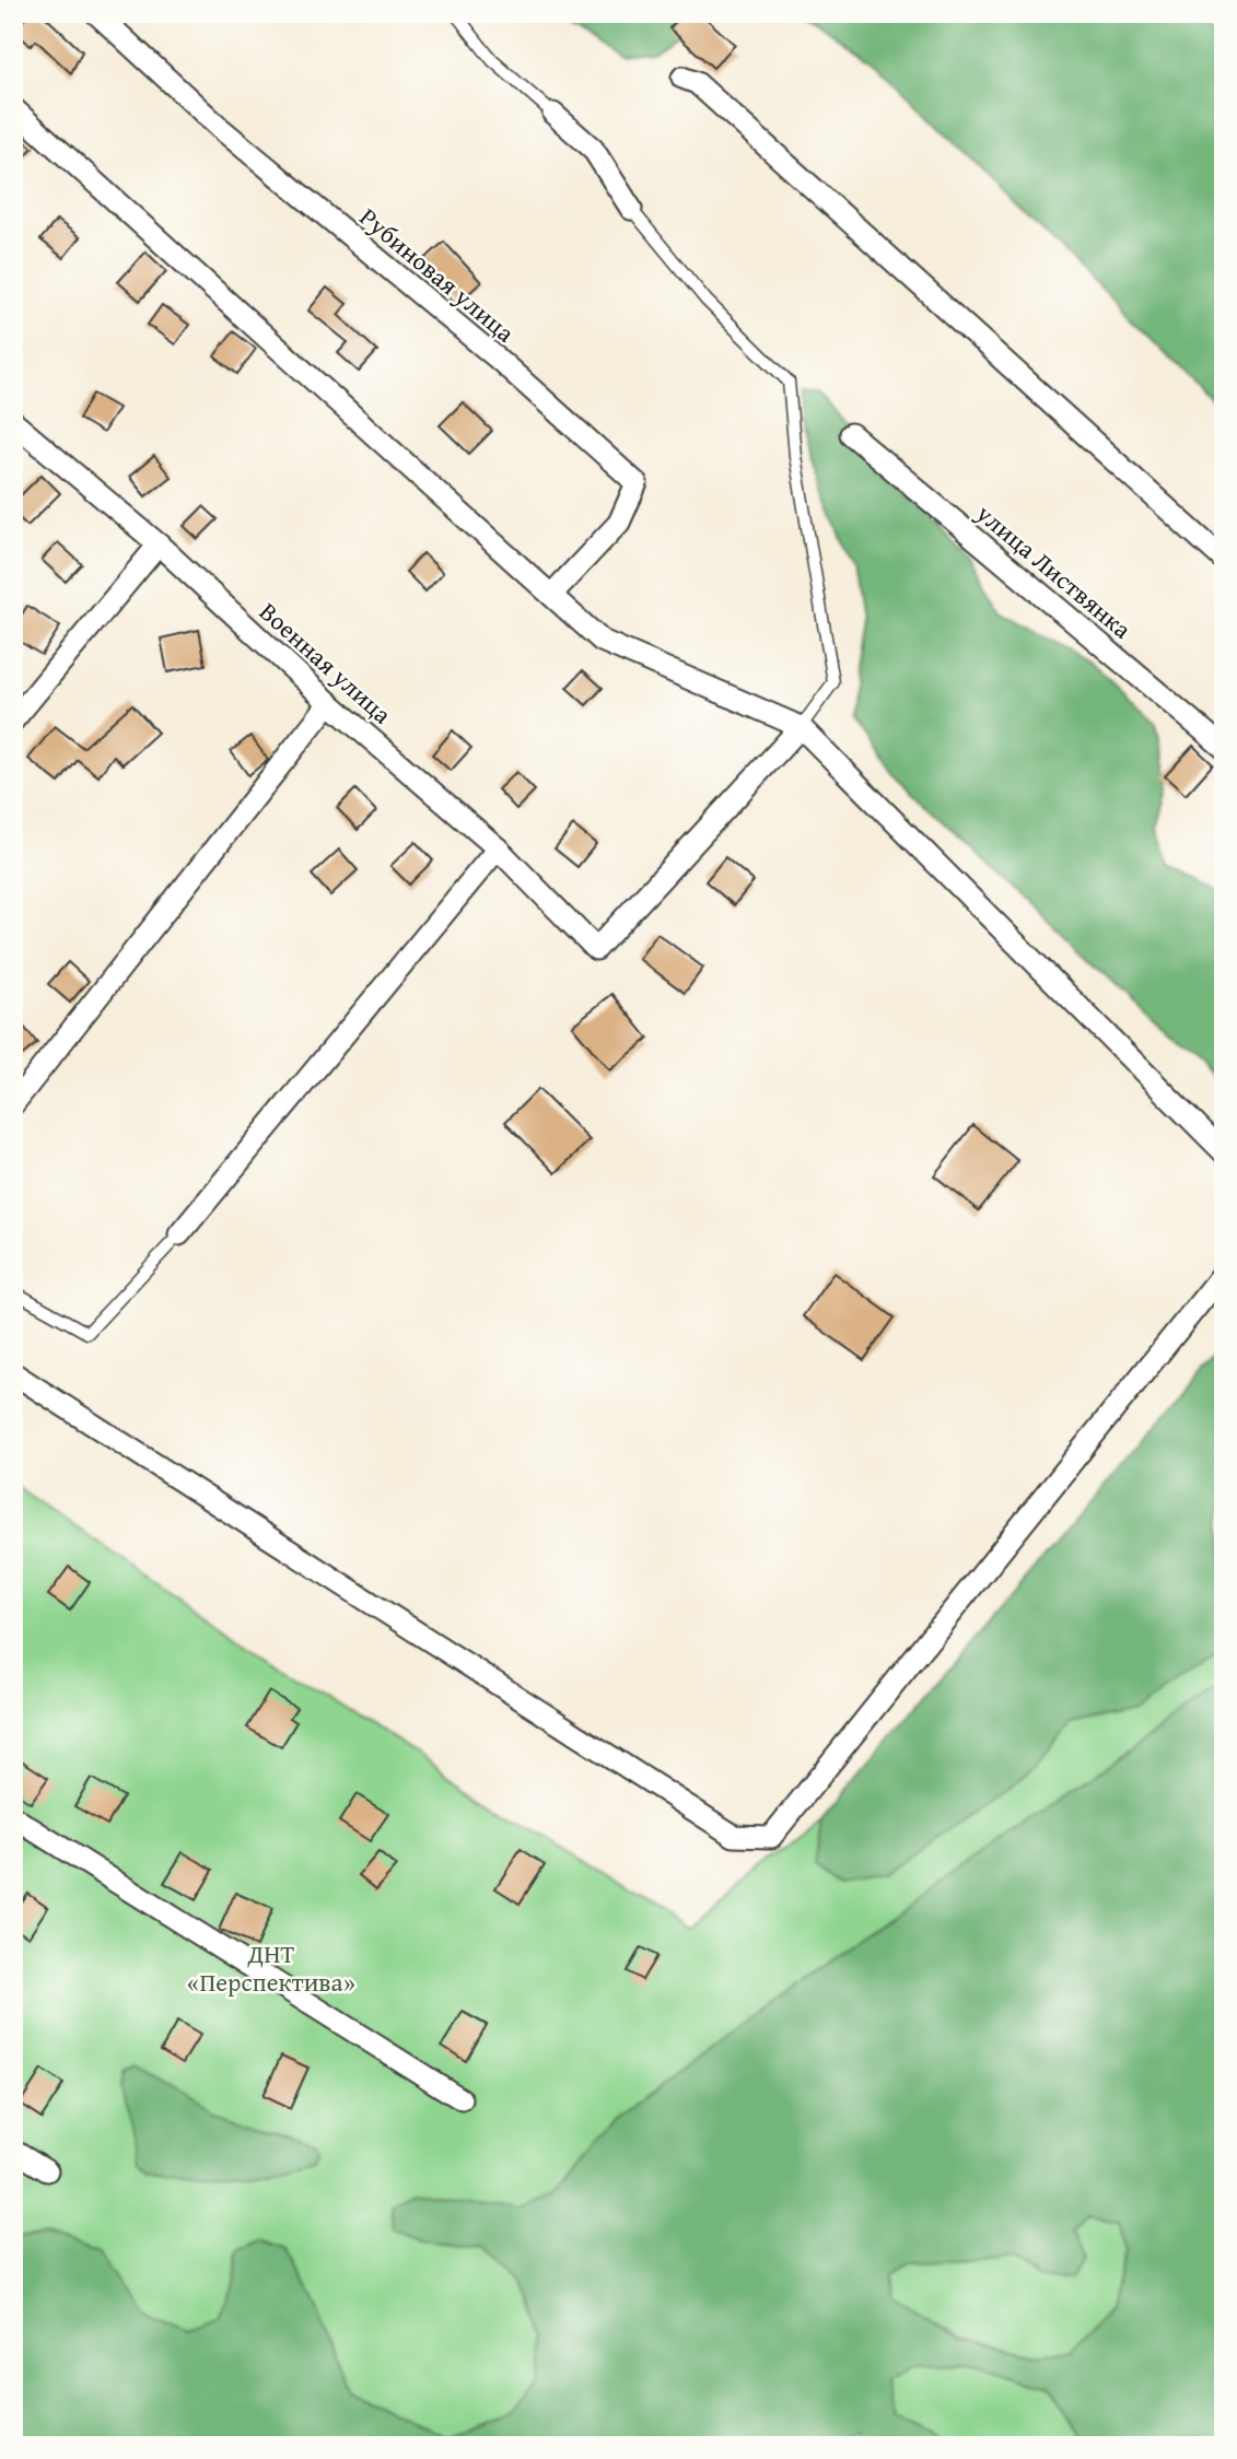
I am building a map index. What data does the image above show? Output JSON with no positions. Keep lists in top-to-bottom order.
{
  "streets": {
    "street": ["Рубиновая улица", "улица Листвянка", "Военная улица"]
  },
  "parks": ["ДНТ «Перспектива»"]
}
